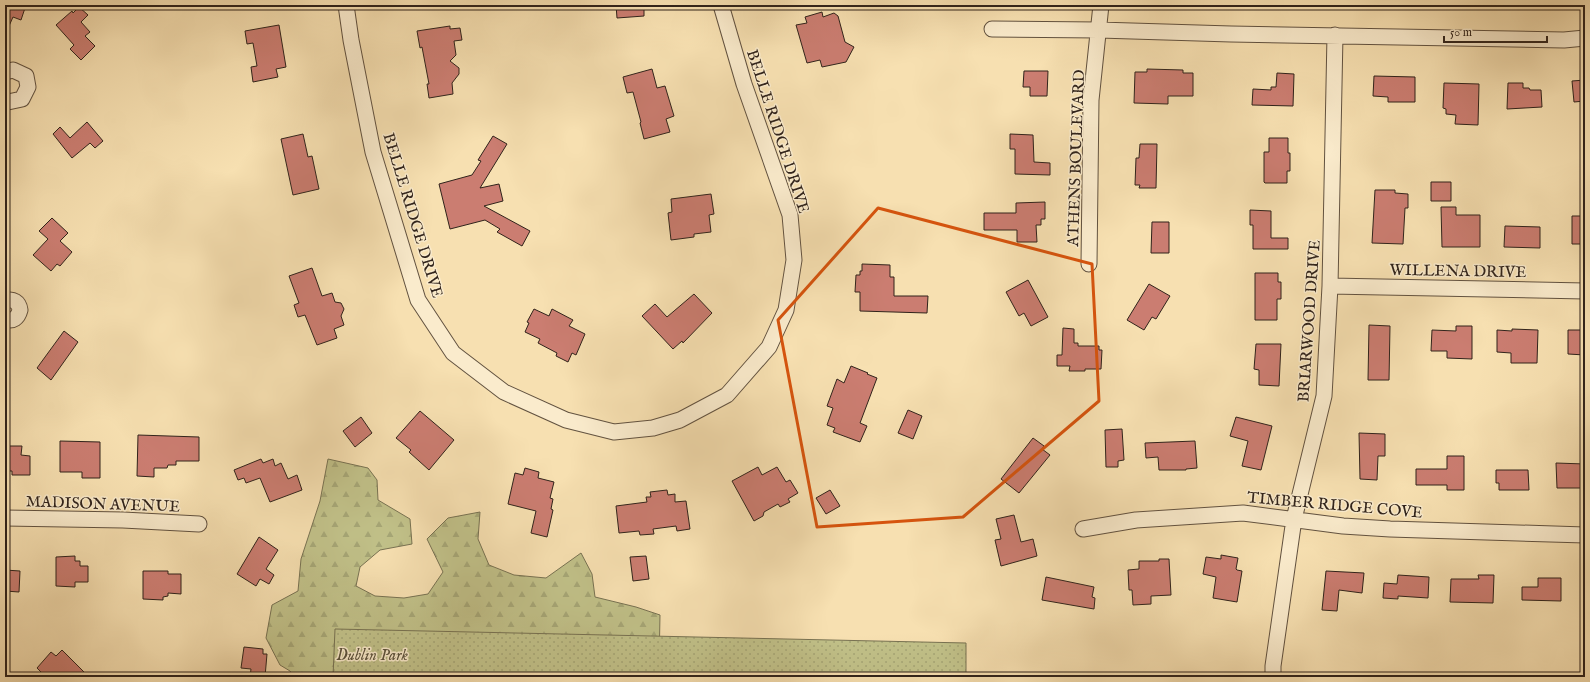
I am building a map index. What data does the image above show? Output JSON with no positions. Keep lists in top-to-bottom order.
{
  "streets": {
    "street": [
      "BELLE RIDGE DRIVE",
      "ATHENS BOULEVARD",
      "WILLENA DRIVE",
      "BRIARWOOD DRIVE",
      "MADISON AVENUE",
      "TIMBER RIDGE COVE"
    ]
  },
  "crossings": [
    ["WILLENA DRIVE", "BRIARWOOD DRIVE"],
    ["BRIARWOOD DRIVE", "TIMBER RIDGE COVE"]
  ],
  "parks": ["Dublin Park"],
  "scale_bar": "50 m"
}
